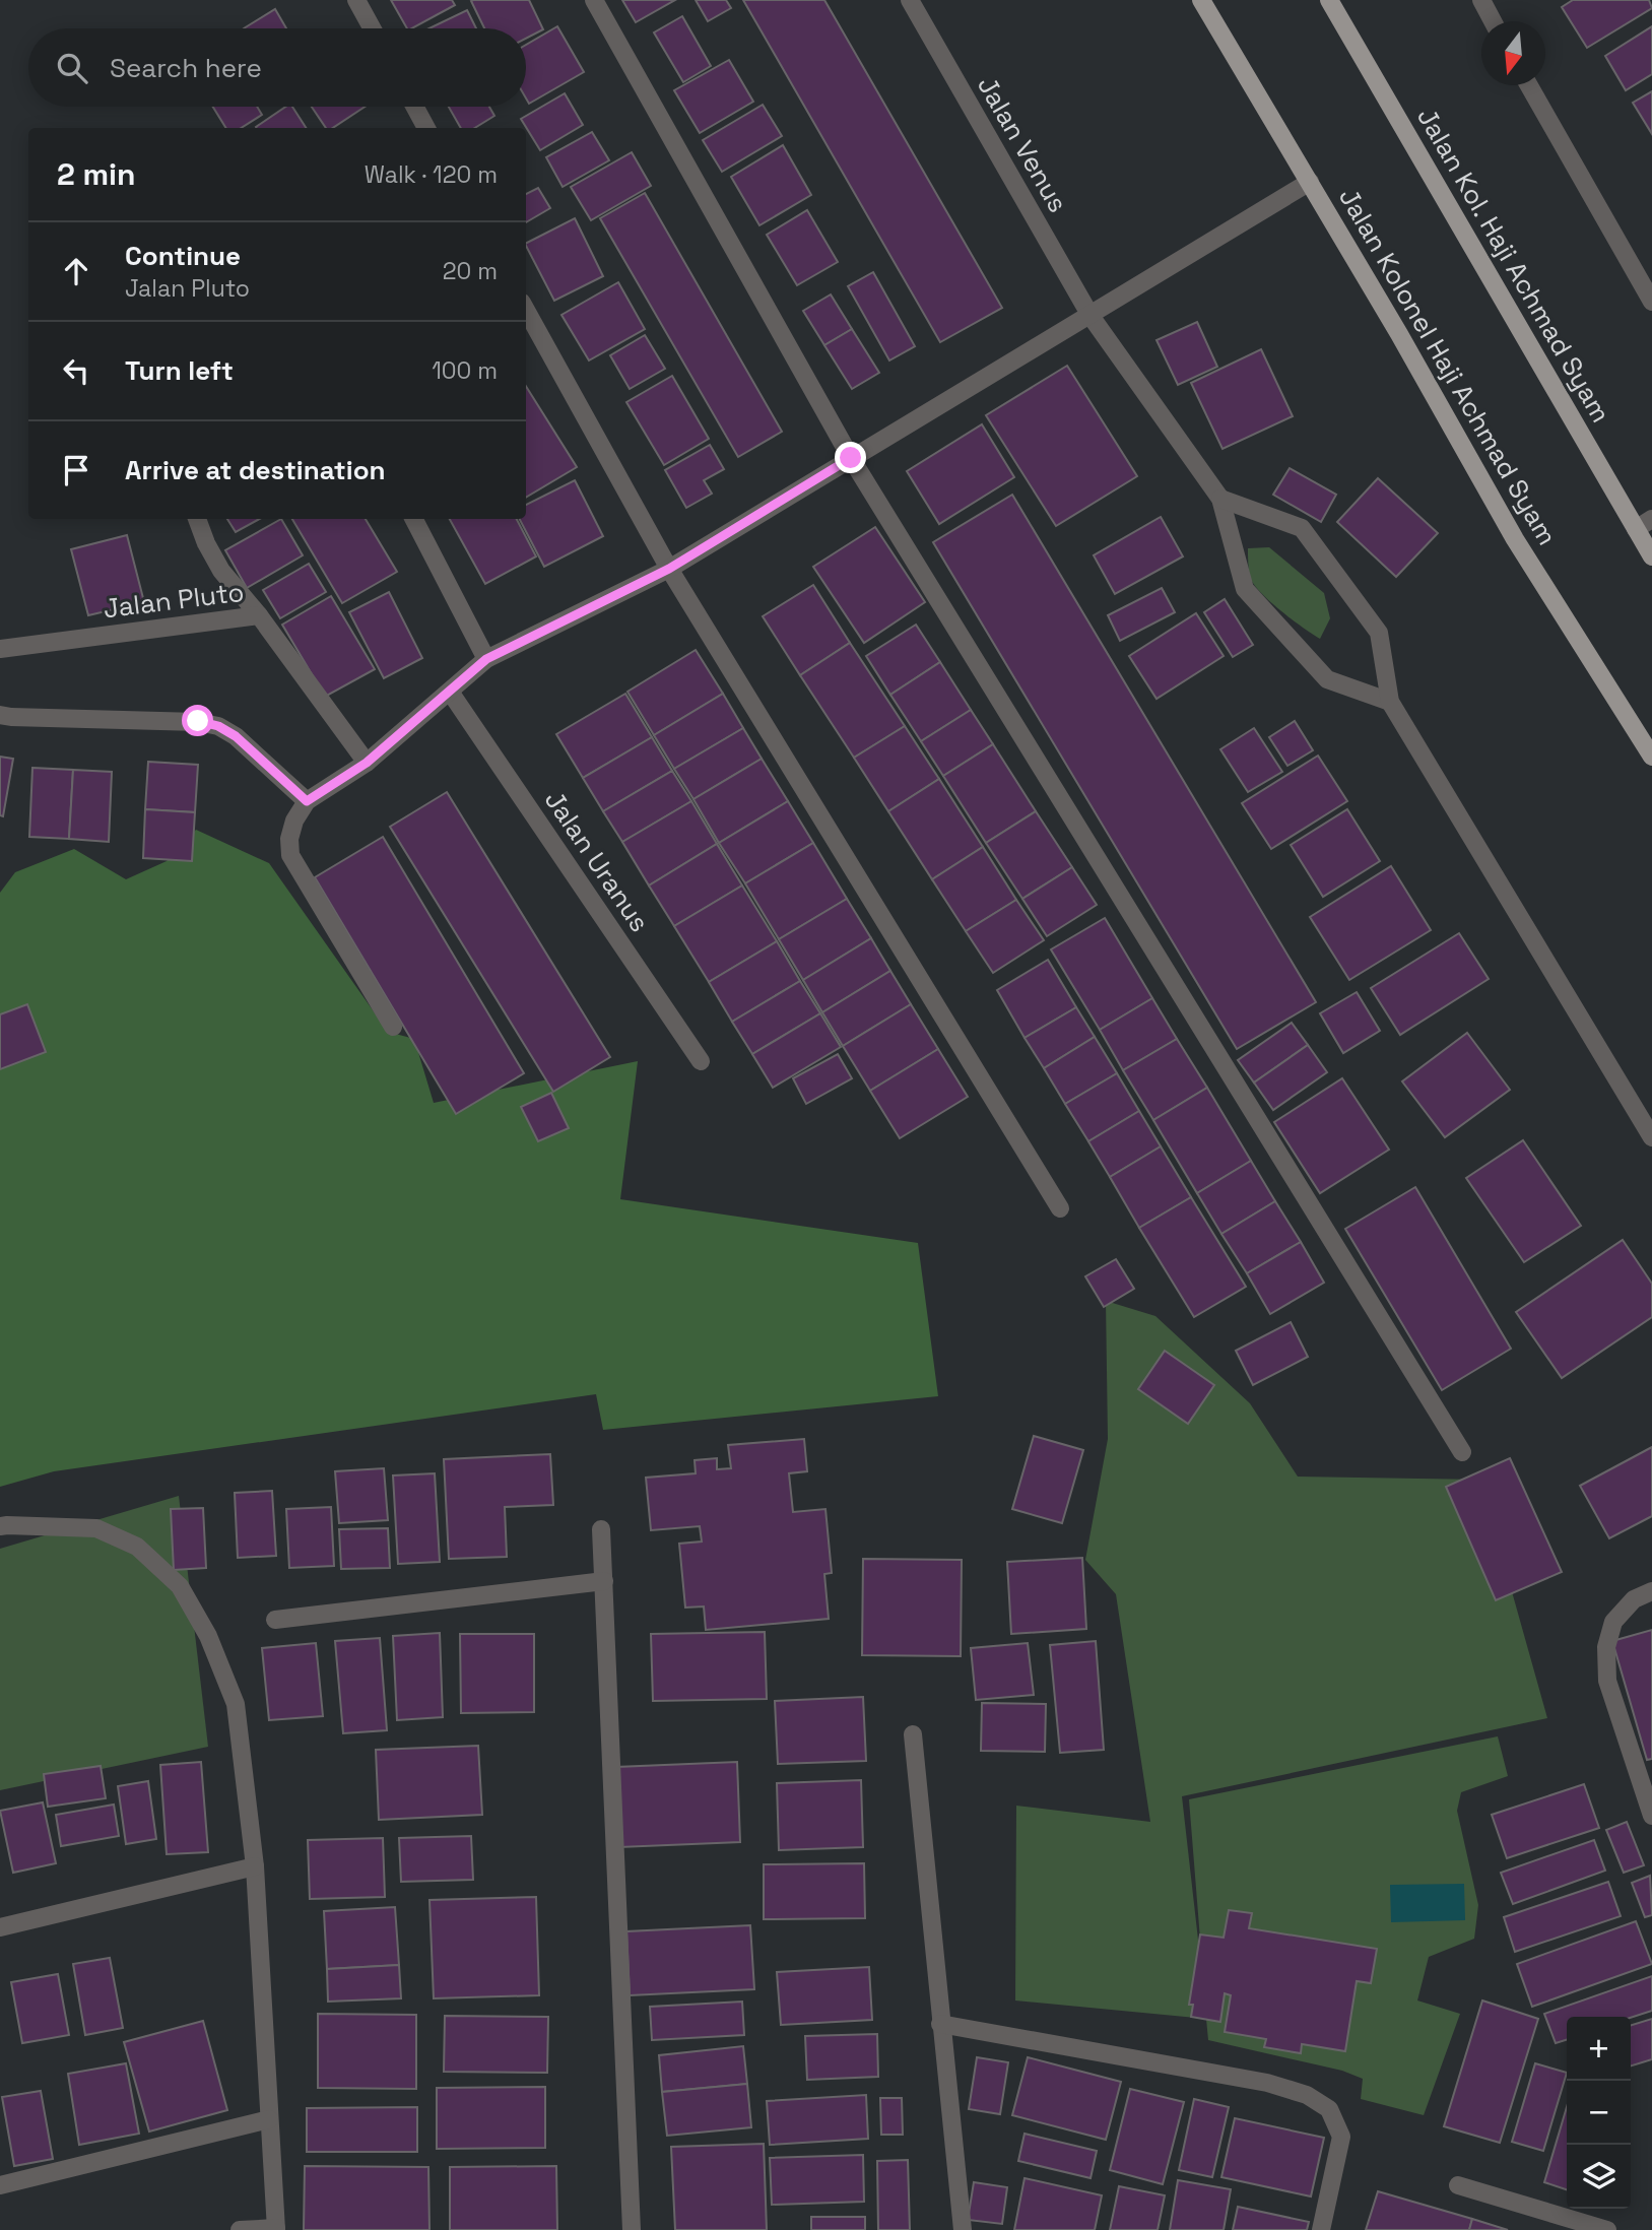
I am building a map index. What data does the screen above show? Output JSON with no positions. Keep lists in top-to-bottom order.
{
  "streets": {
    "main road": ["Jalan Kol. Haji Achmad Syam", "Jalan Kolonel Haji Achmad Syam"],
    "street": ["Jalan Venus", "Jalan Pluto", "Jalan Uranus"]
  },
  "north": "bottom",
  "page": {
    "search": "Search here",
    "heading": ["2 min", "Walk · 120 m"],
    "list": [
      ["Continue", "Jalan Pluto", "20 m"],
      ["Turn left", "100 m"],
      "Arrive at destination"
    ],
    "map_buttons": ["+", "−"]
  }
}
